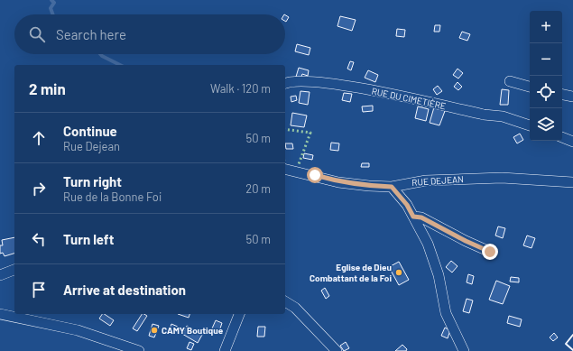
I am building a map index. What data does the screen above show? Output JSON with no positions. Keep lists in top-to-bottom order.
{
  "streets": {
    "street": ["RUE DU CIMETIÈRE", "RUE DEJEAN"]
  },
  "places": ["Eglise de Dieu Combattant de la Foi", "CAMY Boutique"],
  "page": {
    "map_buttons": ["+", "−"],
    "search": "Search here",
    "heading": ["2 min", "Walk · 120 m"],
    "list": [
      ["Continue", "Rue Dejean", "50 m"],
      ["Turn right", "Rue de la Bonne Foi", "20 m"],
      ["Turn left", "50 m"],
      "Arrive at destination"
    ]
  }
}
